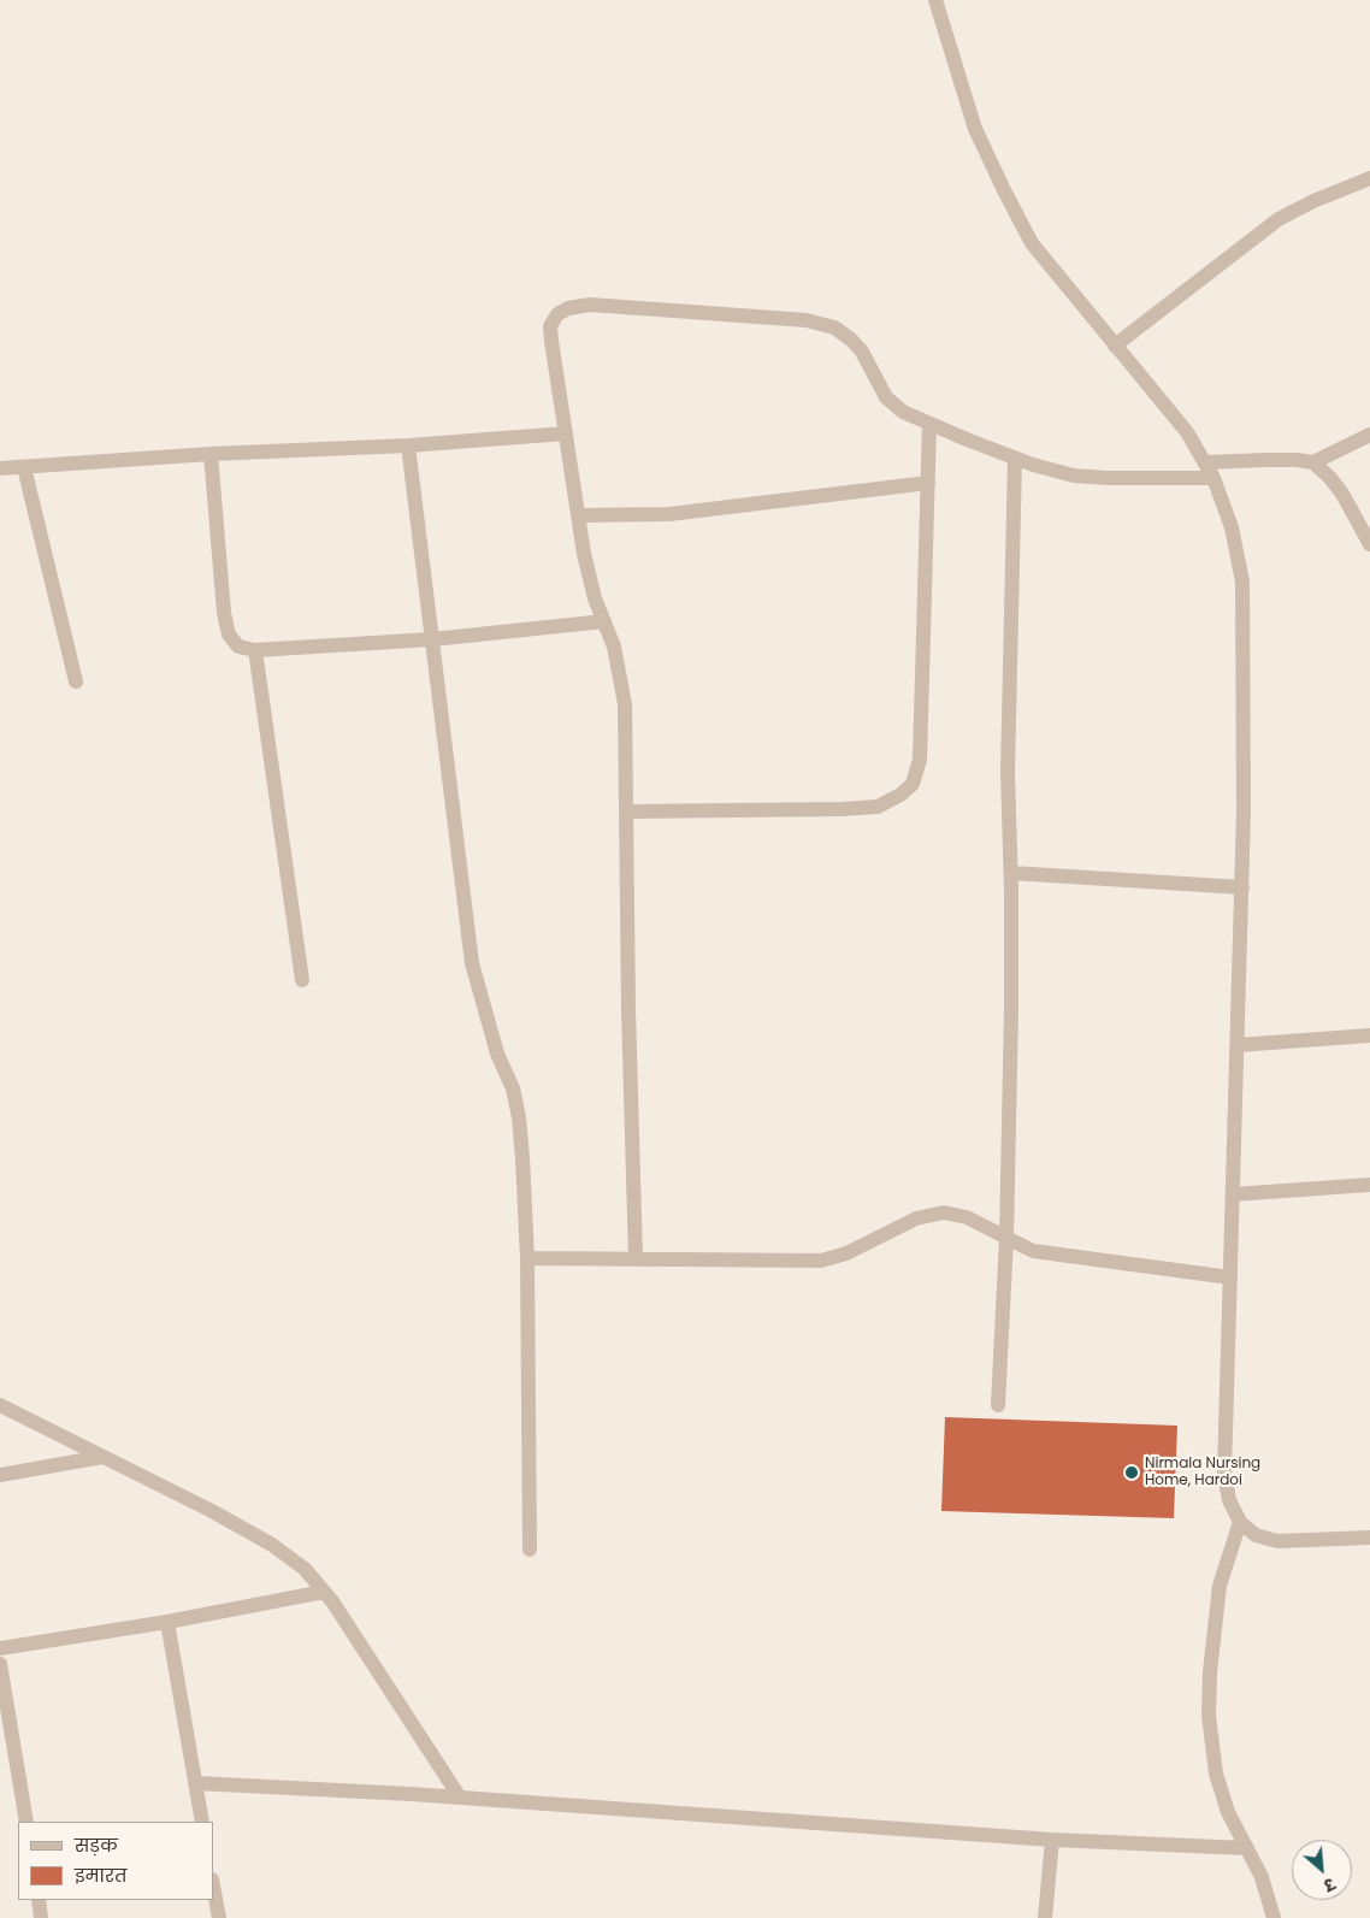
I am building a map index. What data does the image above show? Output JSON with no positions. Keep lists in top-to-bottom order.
{
  "places": ["Nirmala Nursing Home, Hardoi"],
  "legend": ["सड़क", "इमारत"],
  "north": "bottom right"
}
